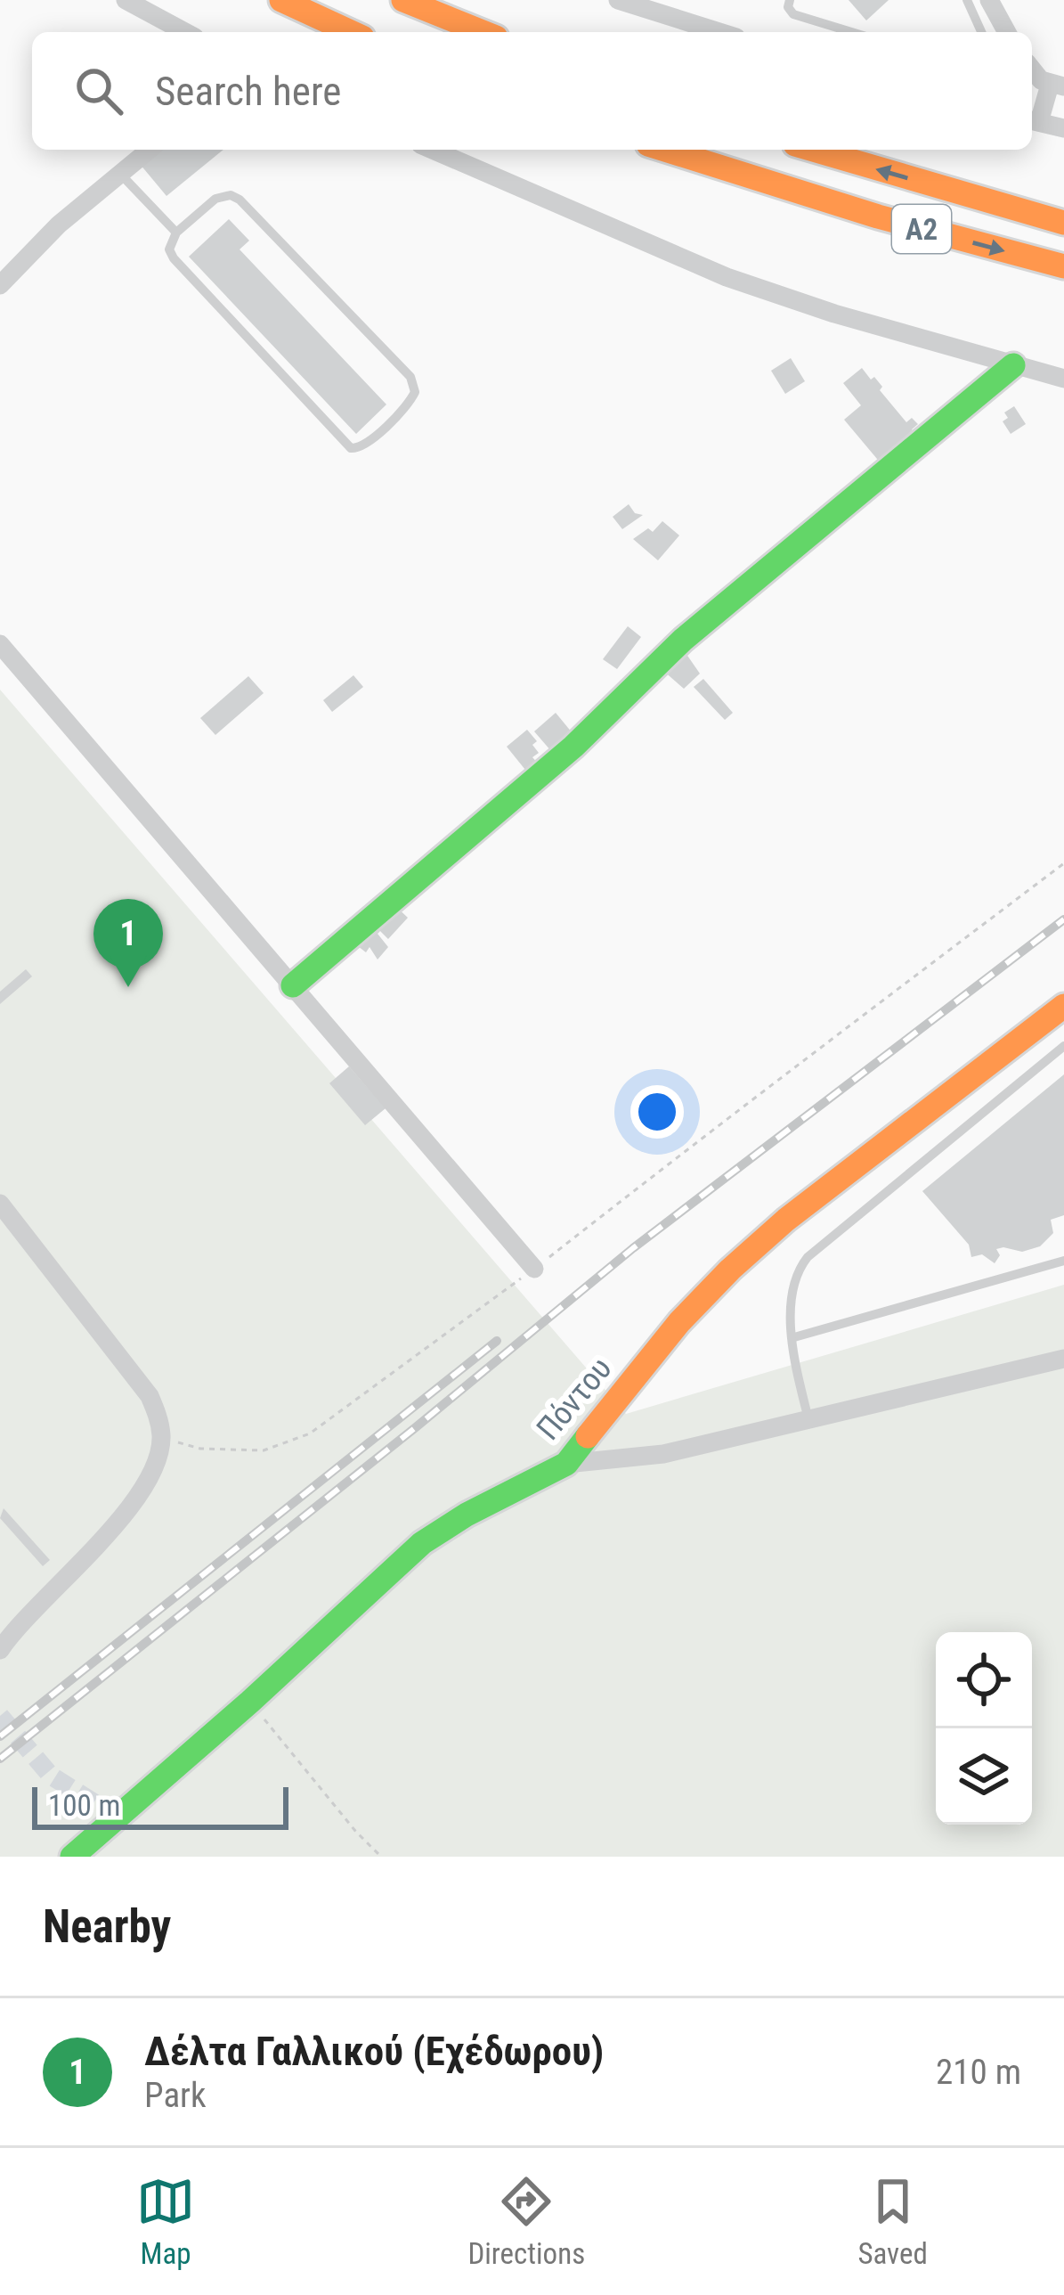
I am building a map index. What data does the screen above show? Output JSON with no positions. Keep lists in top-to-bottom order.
{
  "streets": {
    "main road": ["Α2", "Πόντου"]
  },
  "scale_bar": "100 m",
  "page": {
    "search": "Search here",
    "pins": "1",
    "scale": "100 m",
    "heading": "Nearby",
    "list": [
      {
        "mark": "1",
        "name": "Δέλτα Γαλλικού (Εχέδωρου)",
        "note": "Park",
        "value": "210 m"
      }
    ],
    "nav": ["Map", "Directions", "Saved"]
  }
}
